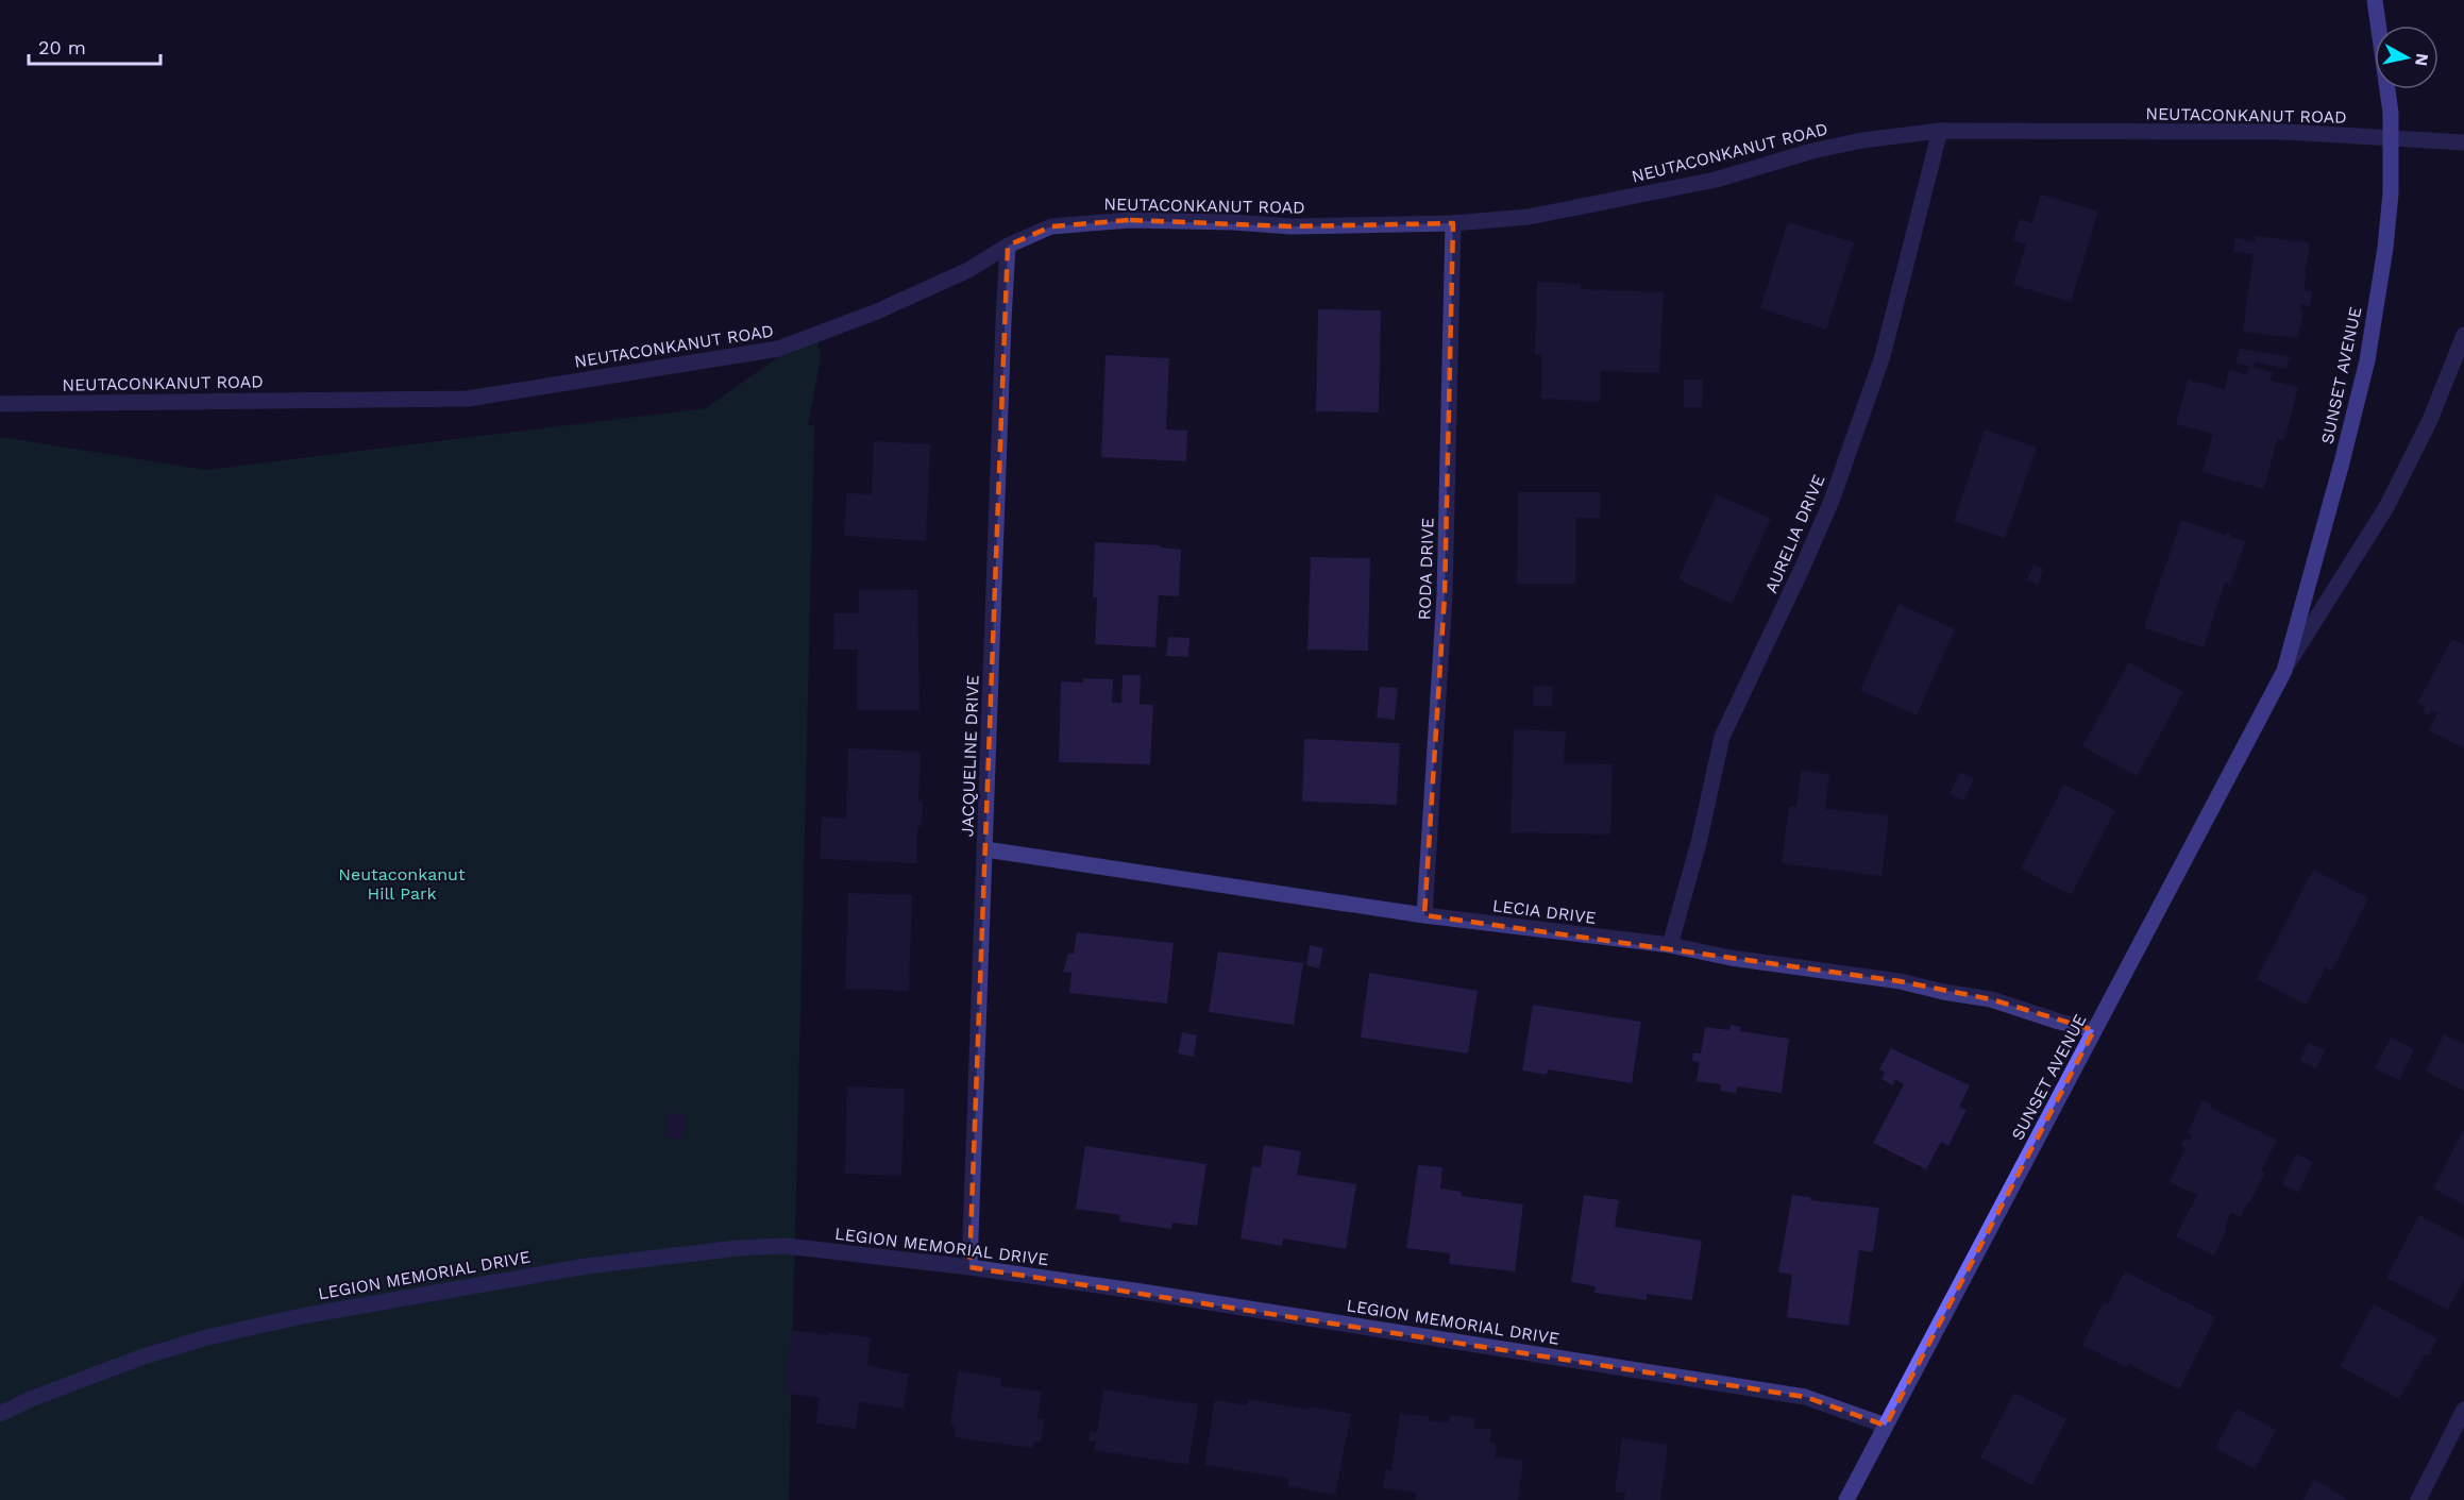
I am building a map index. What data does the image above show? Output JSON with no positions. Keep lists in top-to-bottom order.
{
  "streets": {
    "main road": ["SUNSET AVENUE"],
    "street": [
      "NEUTACONKANUT ROAD",
      "AURELIA DRIVE",
      "RODA DRIVE",
      "JACQUELINE DRIVE",
      "LECIA DRIVE",
      "LEGION MEMORIAL DRIVE"
    ]
  },
  "crossings": [
    ["NEUTACONKANUT ROAD", "SUNSET AVENUE"],
    ["NEUTACONKANUT ROAD", "AURELIA DRIVE"],
    ["NEUTACONKANUT ROAD", "RODA DRIVE"],
    ["NEUTACONKANUT ROAD", "JACQUELINE DRIVE"],
    ["SUNSET AVENUE", "LECIA DRIVE"],
    ["SUNSET AVENUE", "LEGION MEMORIAL DRIVE"],
    ["AURELIA DRIVE", "LECIA DRIVE"],
    ["RODA DRIVE", "LECIA DRIVE"],
    ["JACQUELINE DRIVE", "LECIA DRIVE"],
    ["JACQUELINE DRIVE", "LEGION MEMORIAL DRIVE"]
  ],
  "parks": ["Neutaconkanut Hill Park"],
  "scale_bar": "20 m",
  "north": "right"
}
